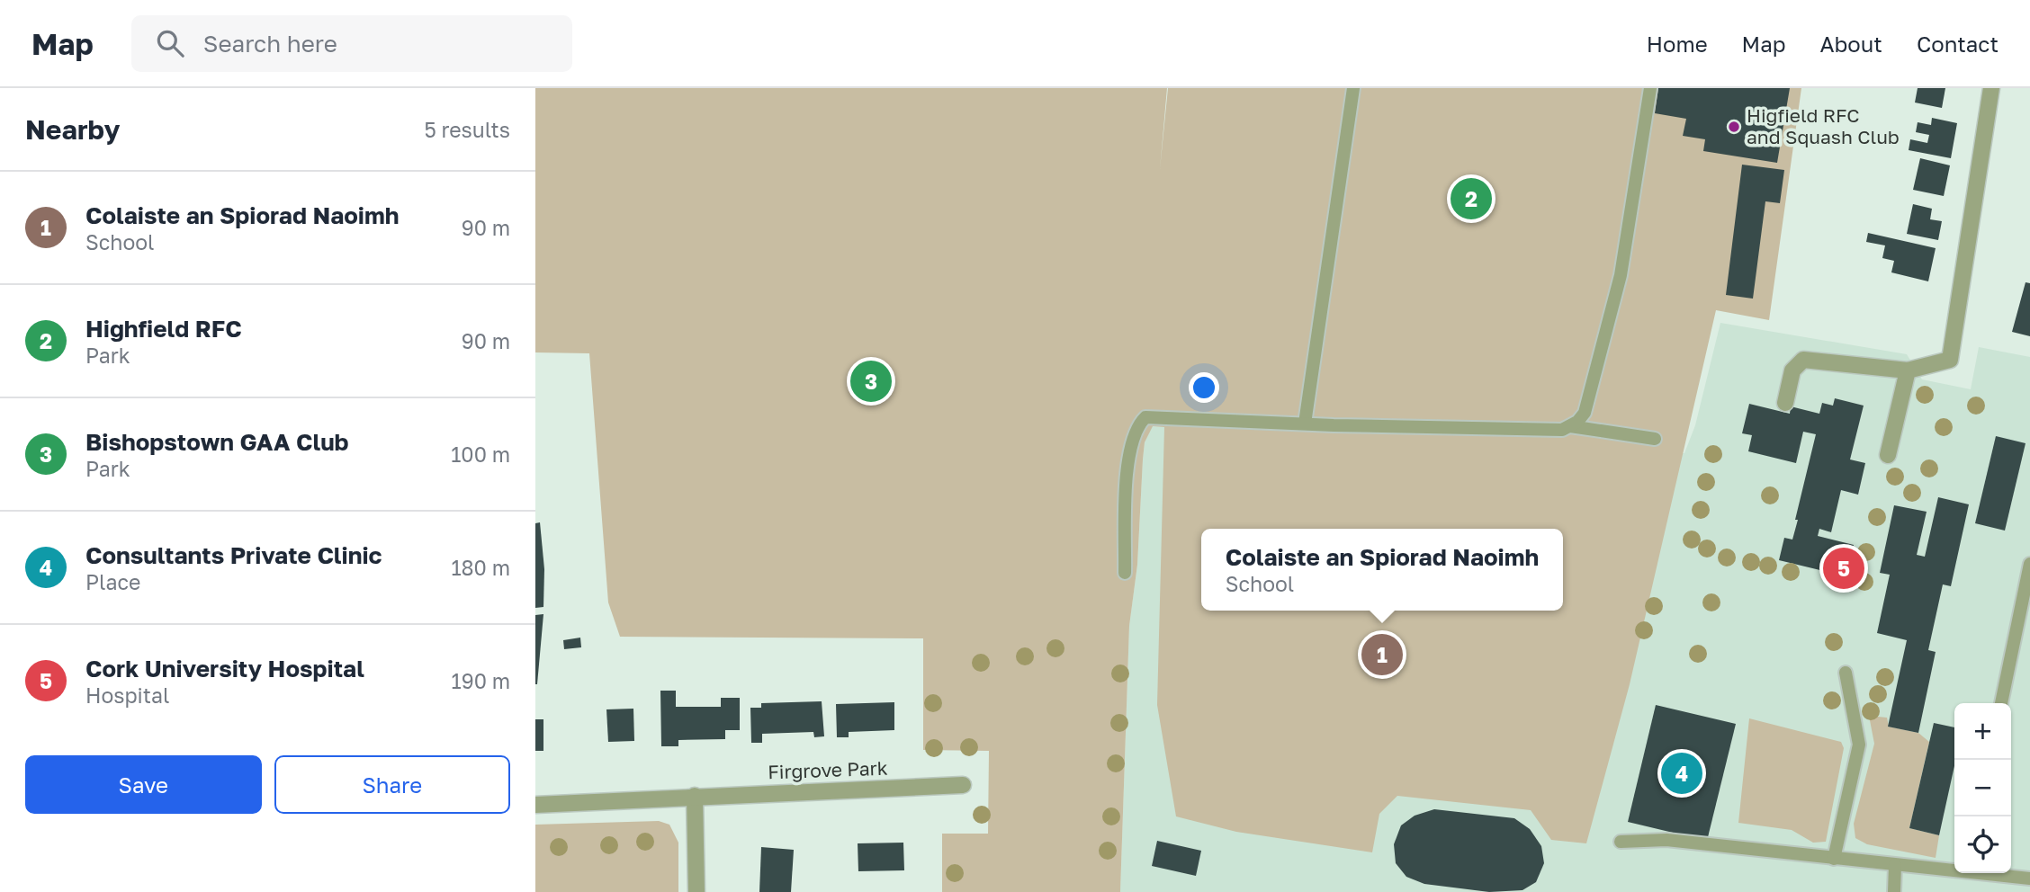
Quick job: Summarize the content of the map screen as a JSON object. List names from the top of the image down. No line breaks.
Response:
{"streets":{"street":["Firgrove Park"]},"places":["Higfield RFC and Squash Club"],"page":{"header":"Map","search":"Search here","nav":["Home","Map","About","Contact"],"heading":["Nearby","5 results"],"list":[{"mark":"1","name":"Colaiste an Spiorad Naoimh","note":"School","value":"90 m"},{"mark":"2","name":"Highfield RFC","note":"Park","value":"90 m"},{"mark":"3","name":"Bishopstown GAA Club","note":"Park","value":"100 m"},{"mark":"4","name":"Consultants Private Clinic","note":"Place","value":"180 m"},{"mark":"5","name":"Cork University Hospital","note":"Hospital","value":"190 m"}],"pins":["2","3","5","1","4"],"popup":["Colaiste an Spiorad Naoimh","School"],"map_buttons":["+","−"],"buttons":["Save","Share"]}}
